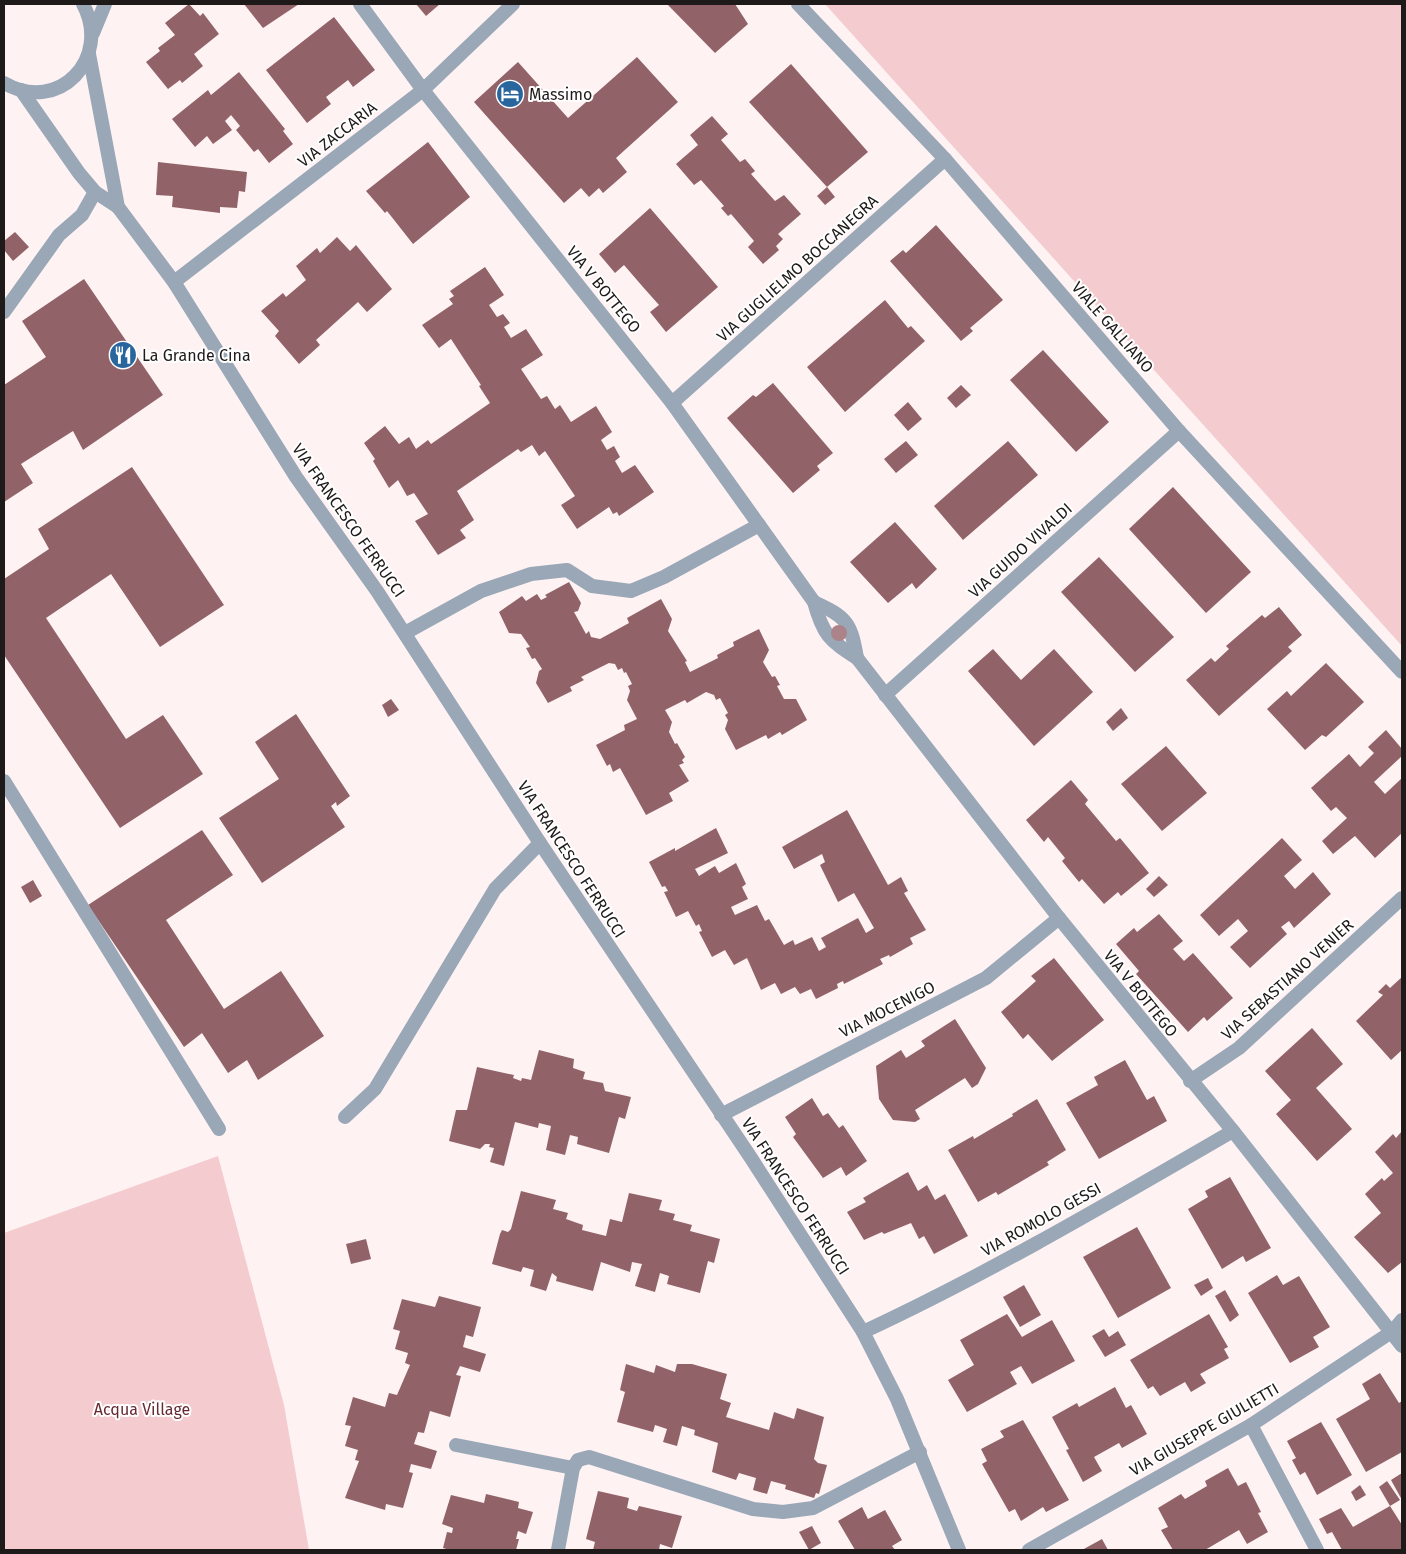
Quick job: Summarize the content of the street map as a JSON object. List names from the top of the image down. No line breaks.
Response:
{"streets":{"street":["VIA ZACCARIA","VIA GUGLIELMO BOCCANEGRA","VIA V BOTTEGO","VIALE GALLIANO","VIA FRANCESCO FERRUCCI","VIA GUIDO VIVALDI","VIA SEBASTIANO VENIER","VIA MOCENIGO","VIA ROMOLO GESSI","VIA GIUSEPPE GIULIETTI"]},"crossings":[["VIA ZACCARIA","VIA V BOTTEGO"],["VIA ZACCARIA","VIA FRANCESCO FERRUCCI"],["VIA GUGLIELMO BOCCANEGRA","VIA V BOTTEGO"],["VIA GUGLIELMO BOCCANEGRA","VIALE GALLIANO"],["VIA V BOTTEGO","VIA GUIDO VIVALDI"],["VIA V BOTTEGO","VIA SEBASTIANO VENIER"],["VIA V BOTTEGO","VIA MOCENIGO"],["VIA V BOTTEGO","VIA ROMOLO GESSI"],["VIA V BOTTEGO","VIA GIUSEPPE GIULIETTI"],["VIALE GALLIANO","VIA GUIDO VIVALDI"],["VIA FRANCESCO FERRUCCI","VIA MOCENIGO"],["VIA FRANCESCO FERRUCCI","VIA ROMOLO GESSI"]],"parks":["Acqua Village"],"places":{"hotel":["Massimo"],"restaurant":["La Grande Cina"]}}
